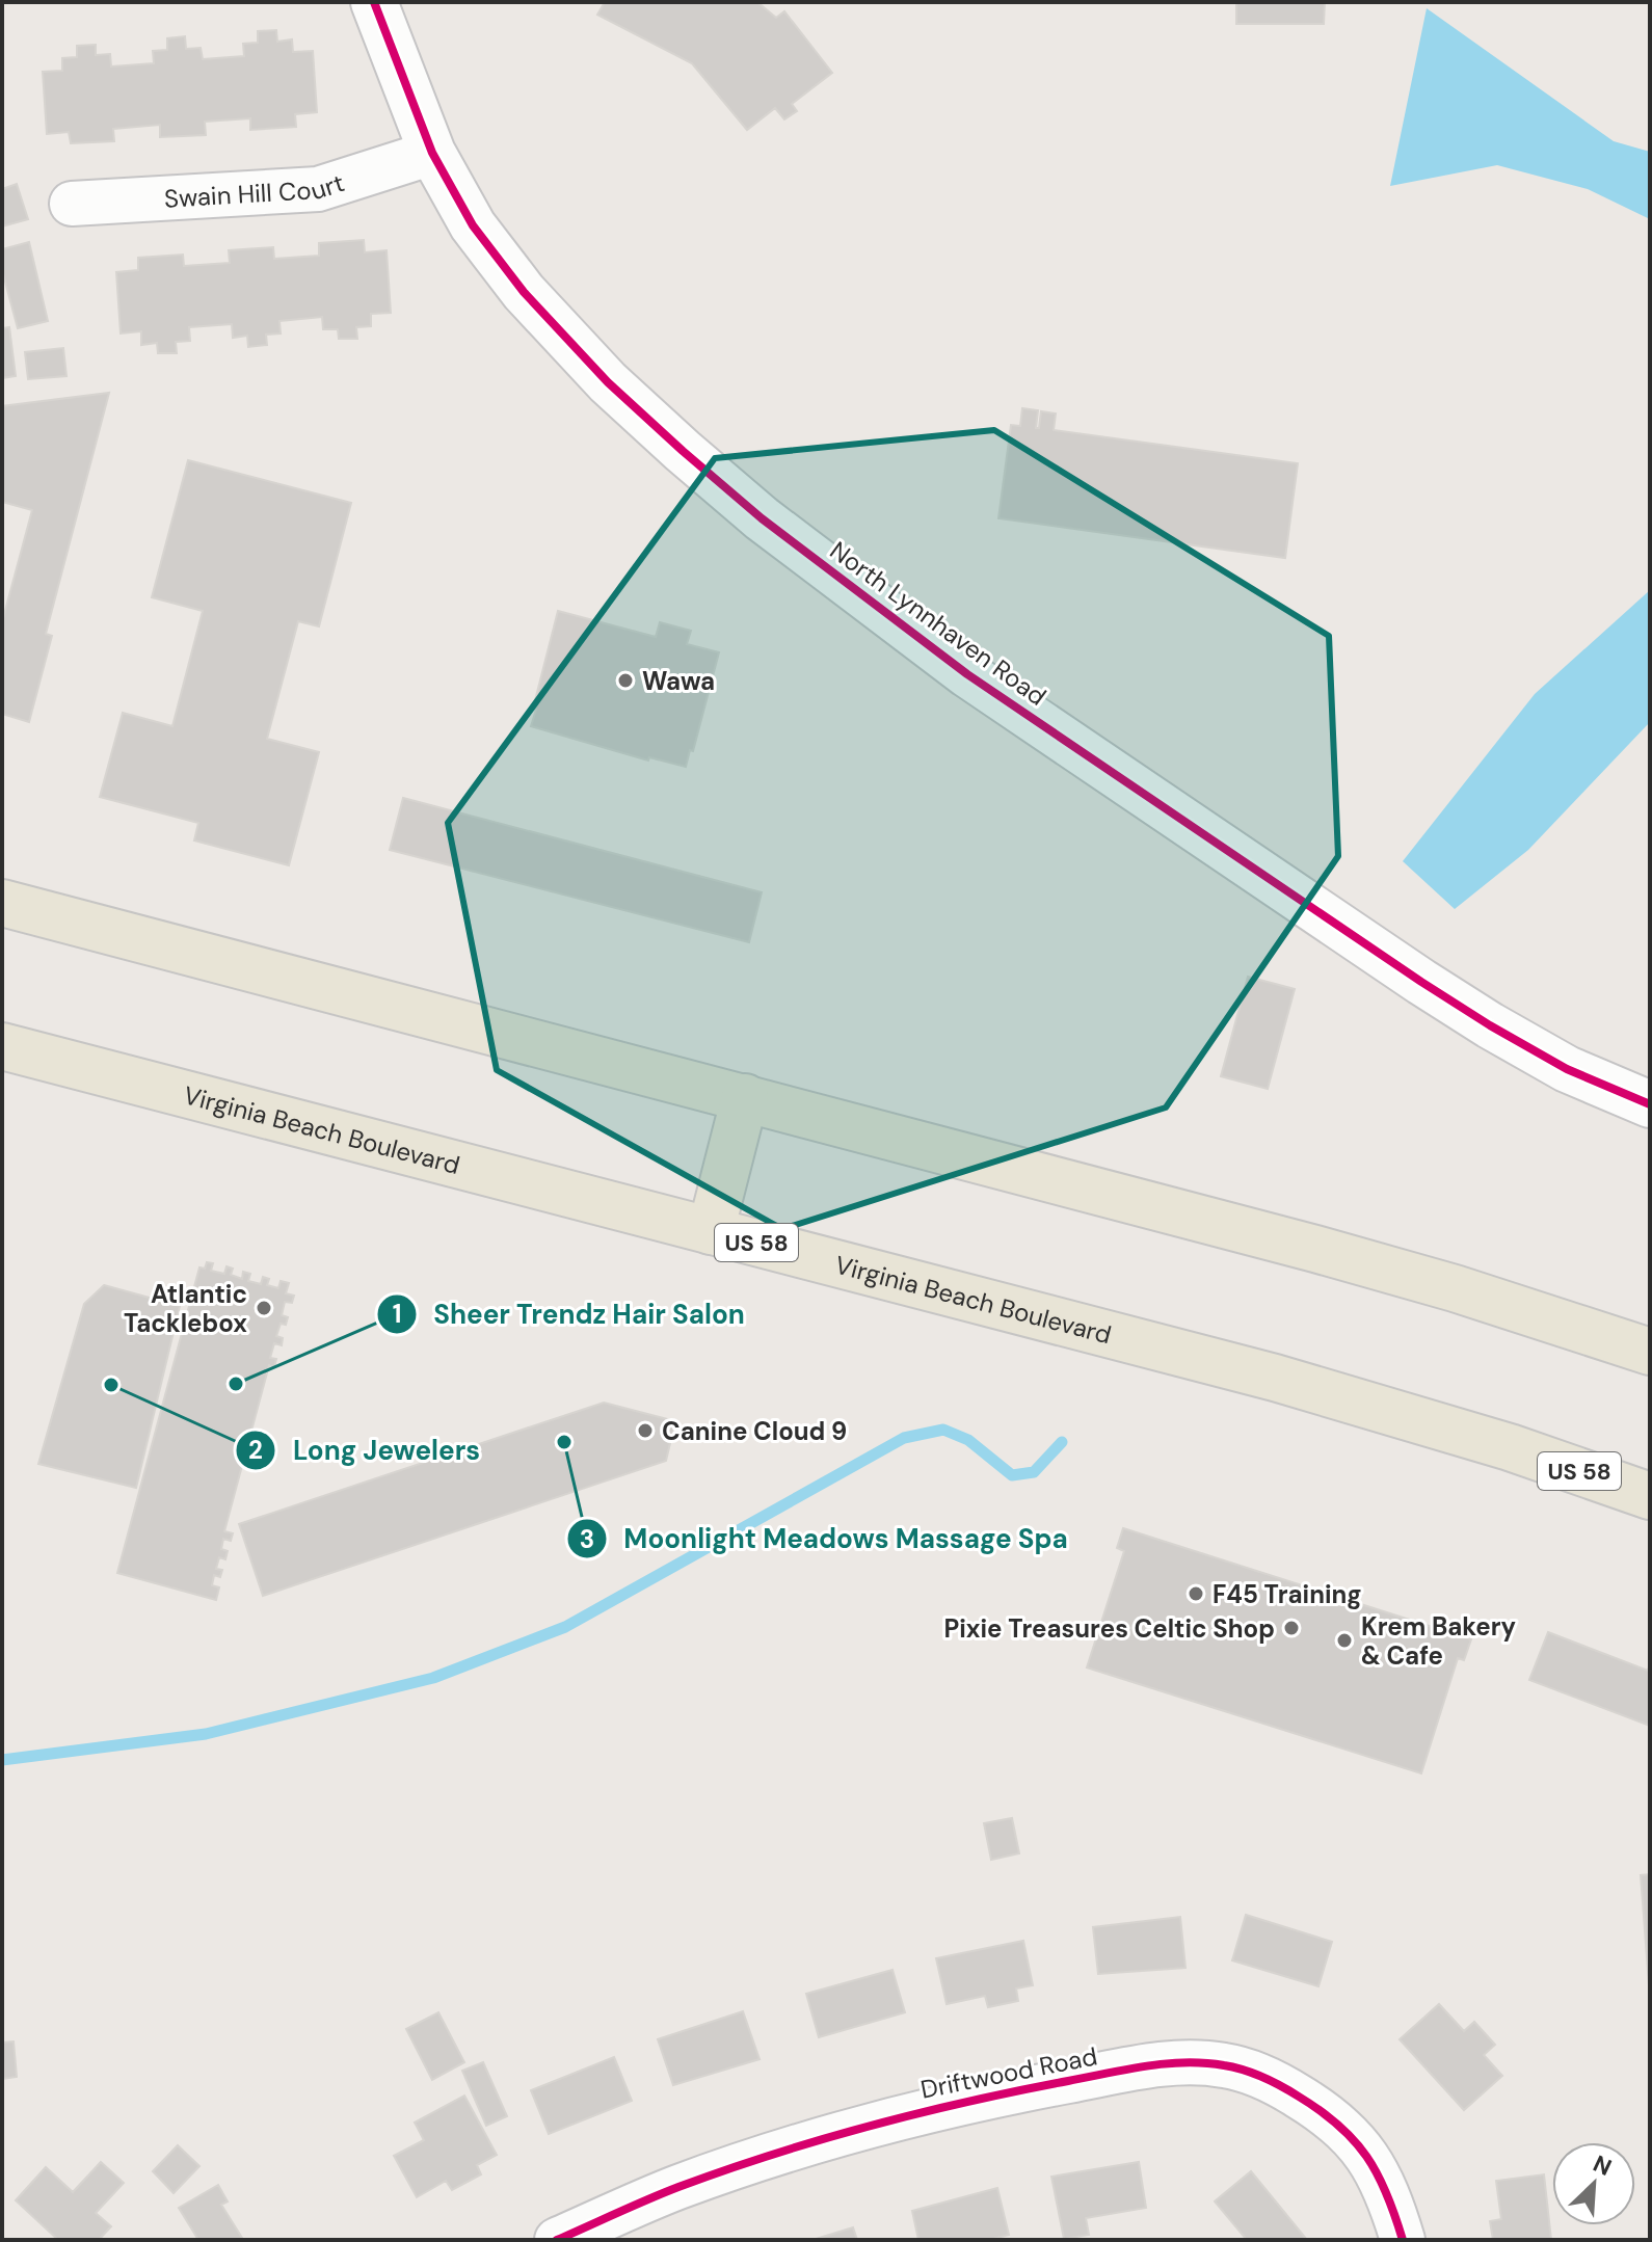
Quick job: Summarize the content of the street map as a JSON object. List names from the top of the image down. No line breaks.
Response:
{"streets":{"main road":["Virginia Beach Boulevard","US 58"],"street":["Swain Hill Court","North Lynnhaven Road","Driftwood Road"]},"crossings":[["Swain Hill Court","North Lynnhaven Road"]],"places":["Wawa","Atlantic Tacklebox","Sheer Trendz Hair Salon","Long Jewelers","Canine Cloud 9","Moonlight Meadows Massage Spa","F45 Training","Pixie Treasures Celtic Shop","Krem Bakery & Cafe"],"north":"top right"}
